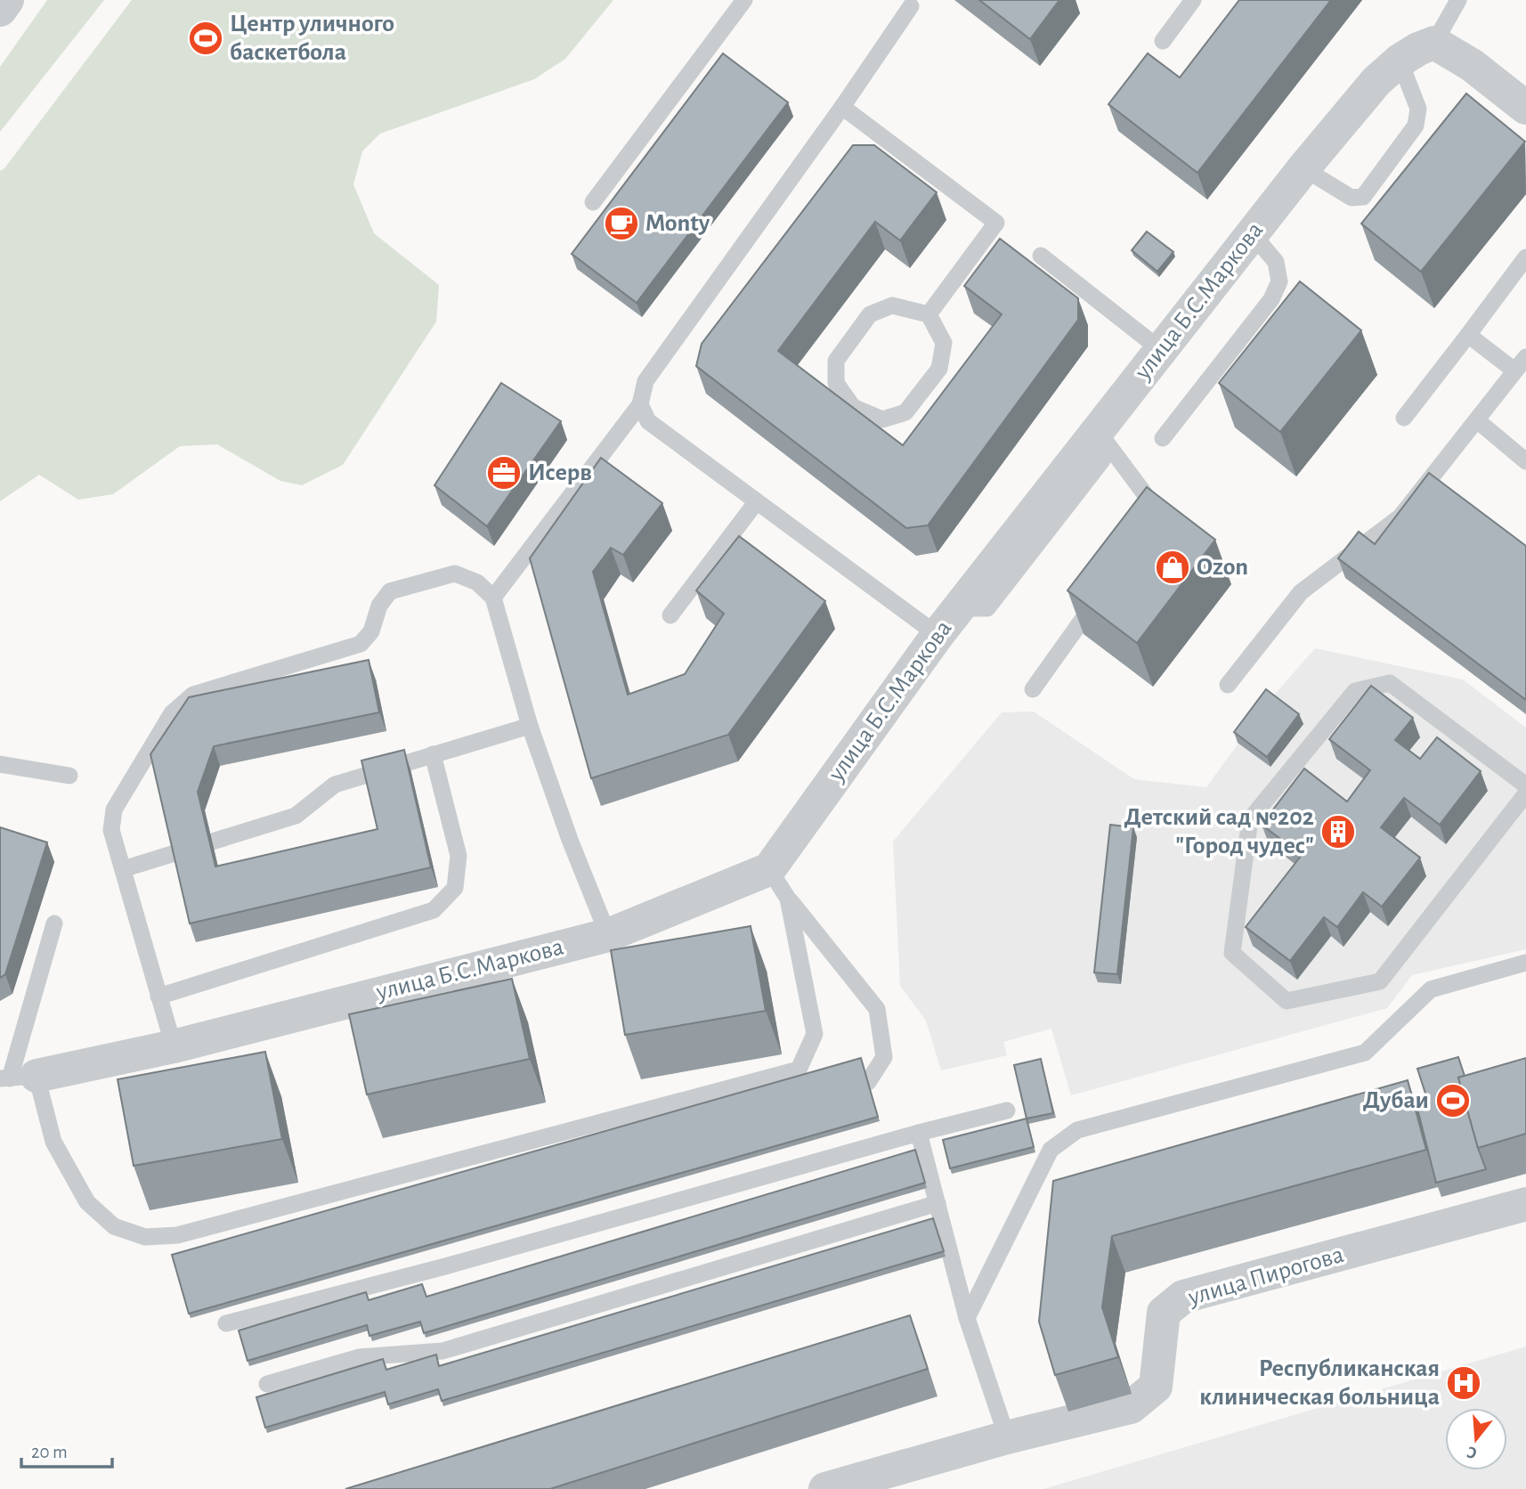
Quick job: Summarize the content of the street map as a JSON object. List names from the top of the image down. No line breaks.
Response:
{"streets":{"street":["улица Б.С.Маркова","улица Пирогова"]},"places":{"sports":["Центр уличного баскетбола","Дубаи"],"cafe":["Monty"],"office":["Исерв"],"shop":["Ozon"],"building":["Детский сад №202 \"Город чудес\""],"hospital":["Республиканская клиническая больница"]},"scale_bar":"20 m","north":"bottom"}
